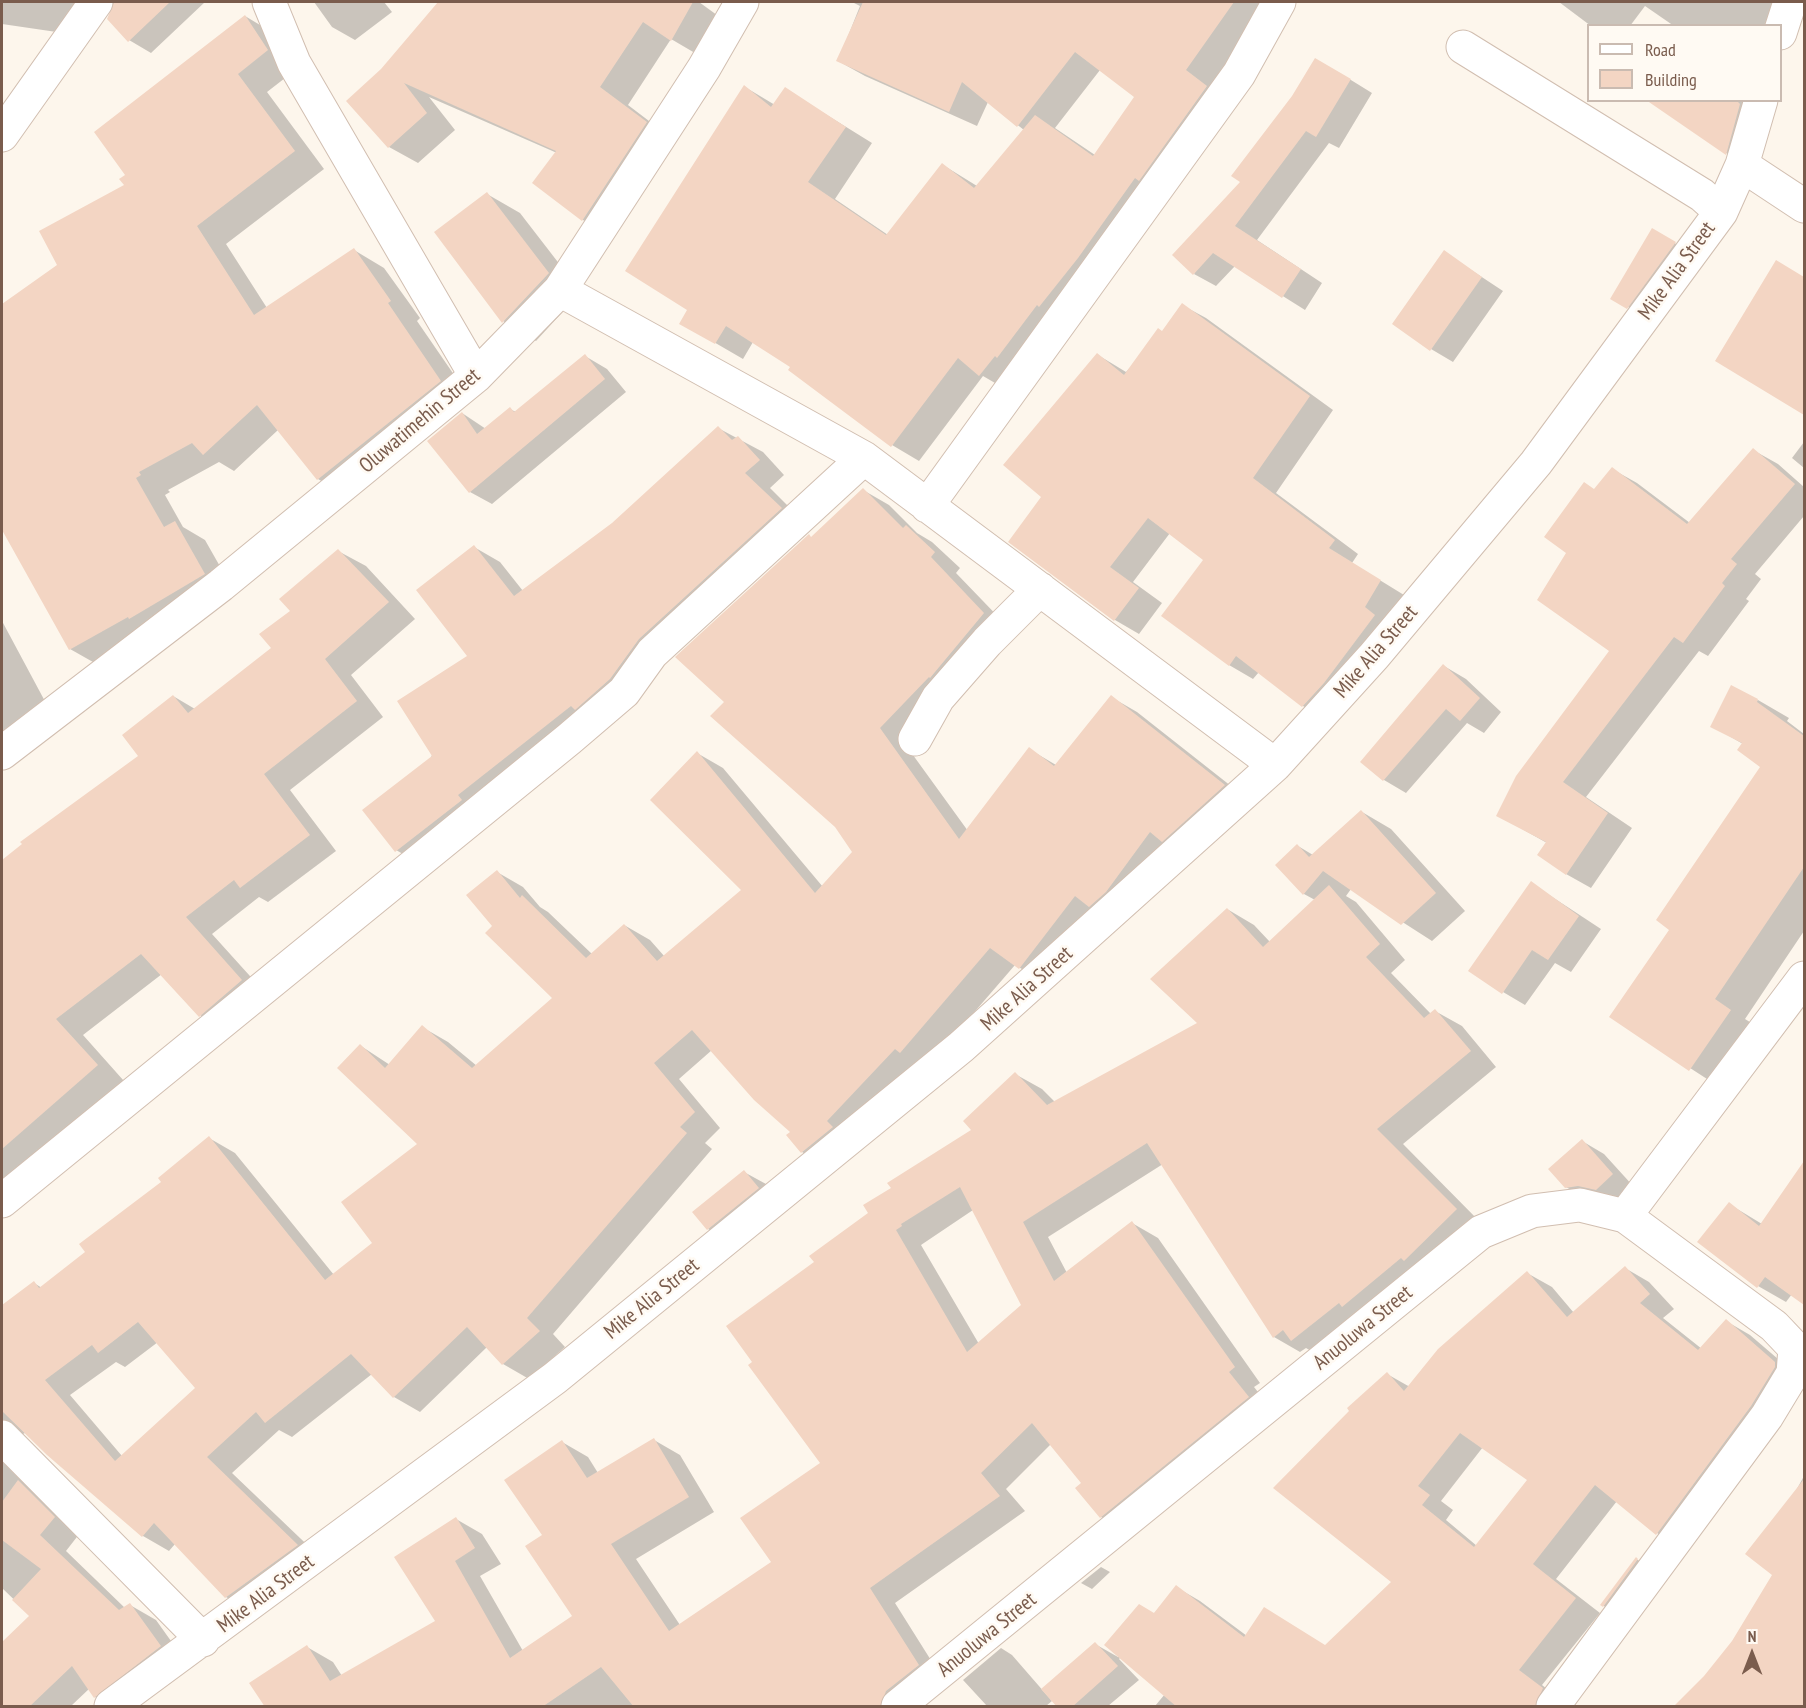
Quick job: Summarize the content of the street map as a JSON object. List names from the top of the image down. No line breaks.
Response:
{"streets":{"street":["Mike Alia Street","Oluwatimehin Street","Anuoluwa Street"]},"legend":["Road","Building"],"north":"top"}
